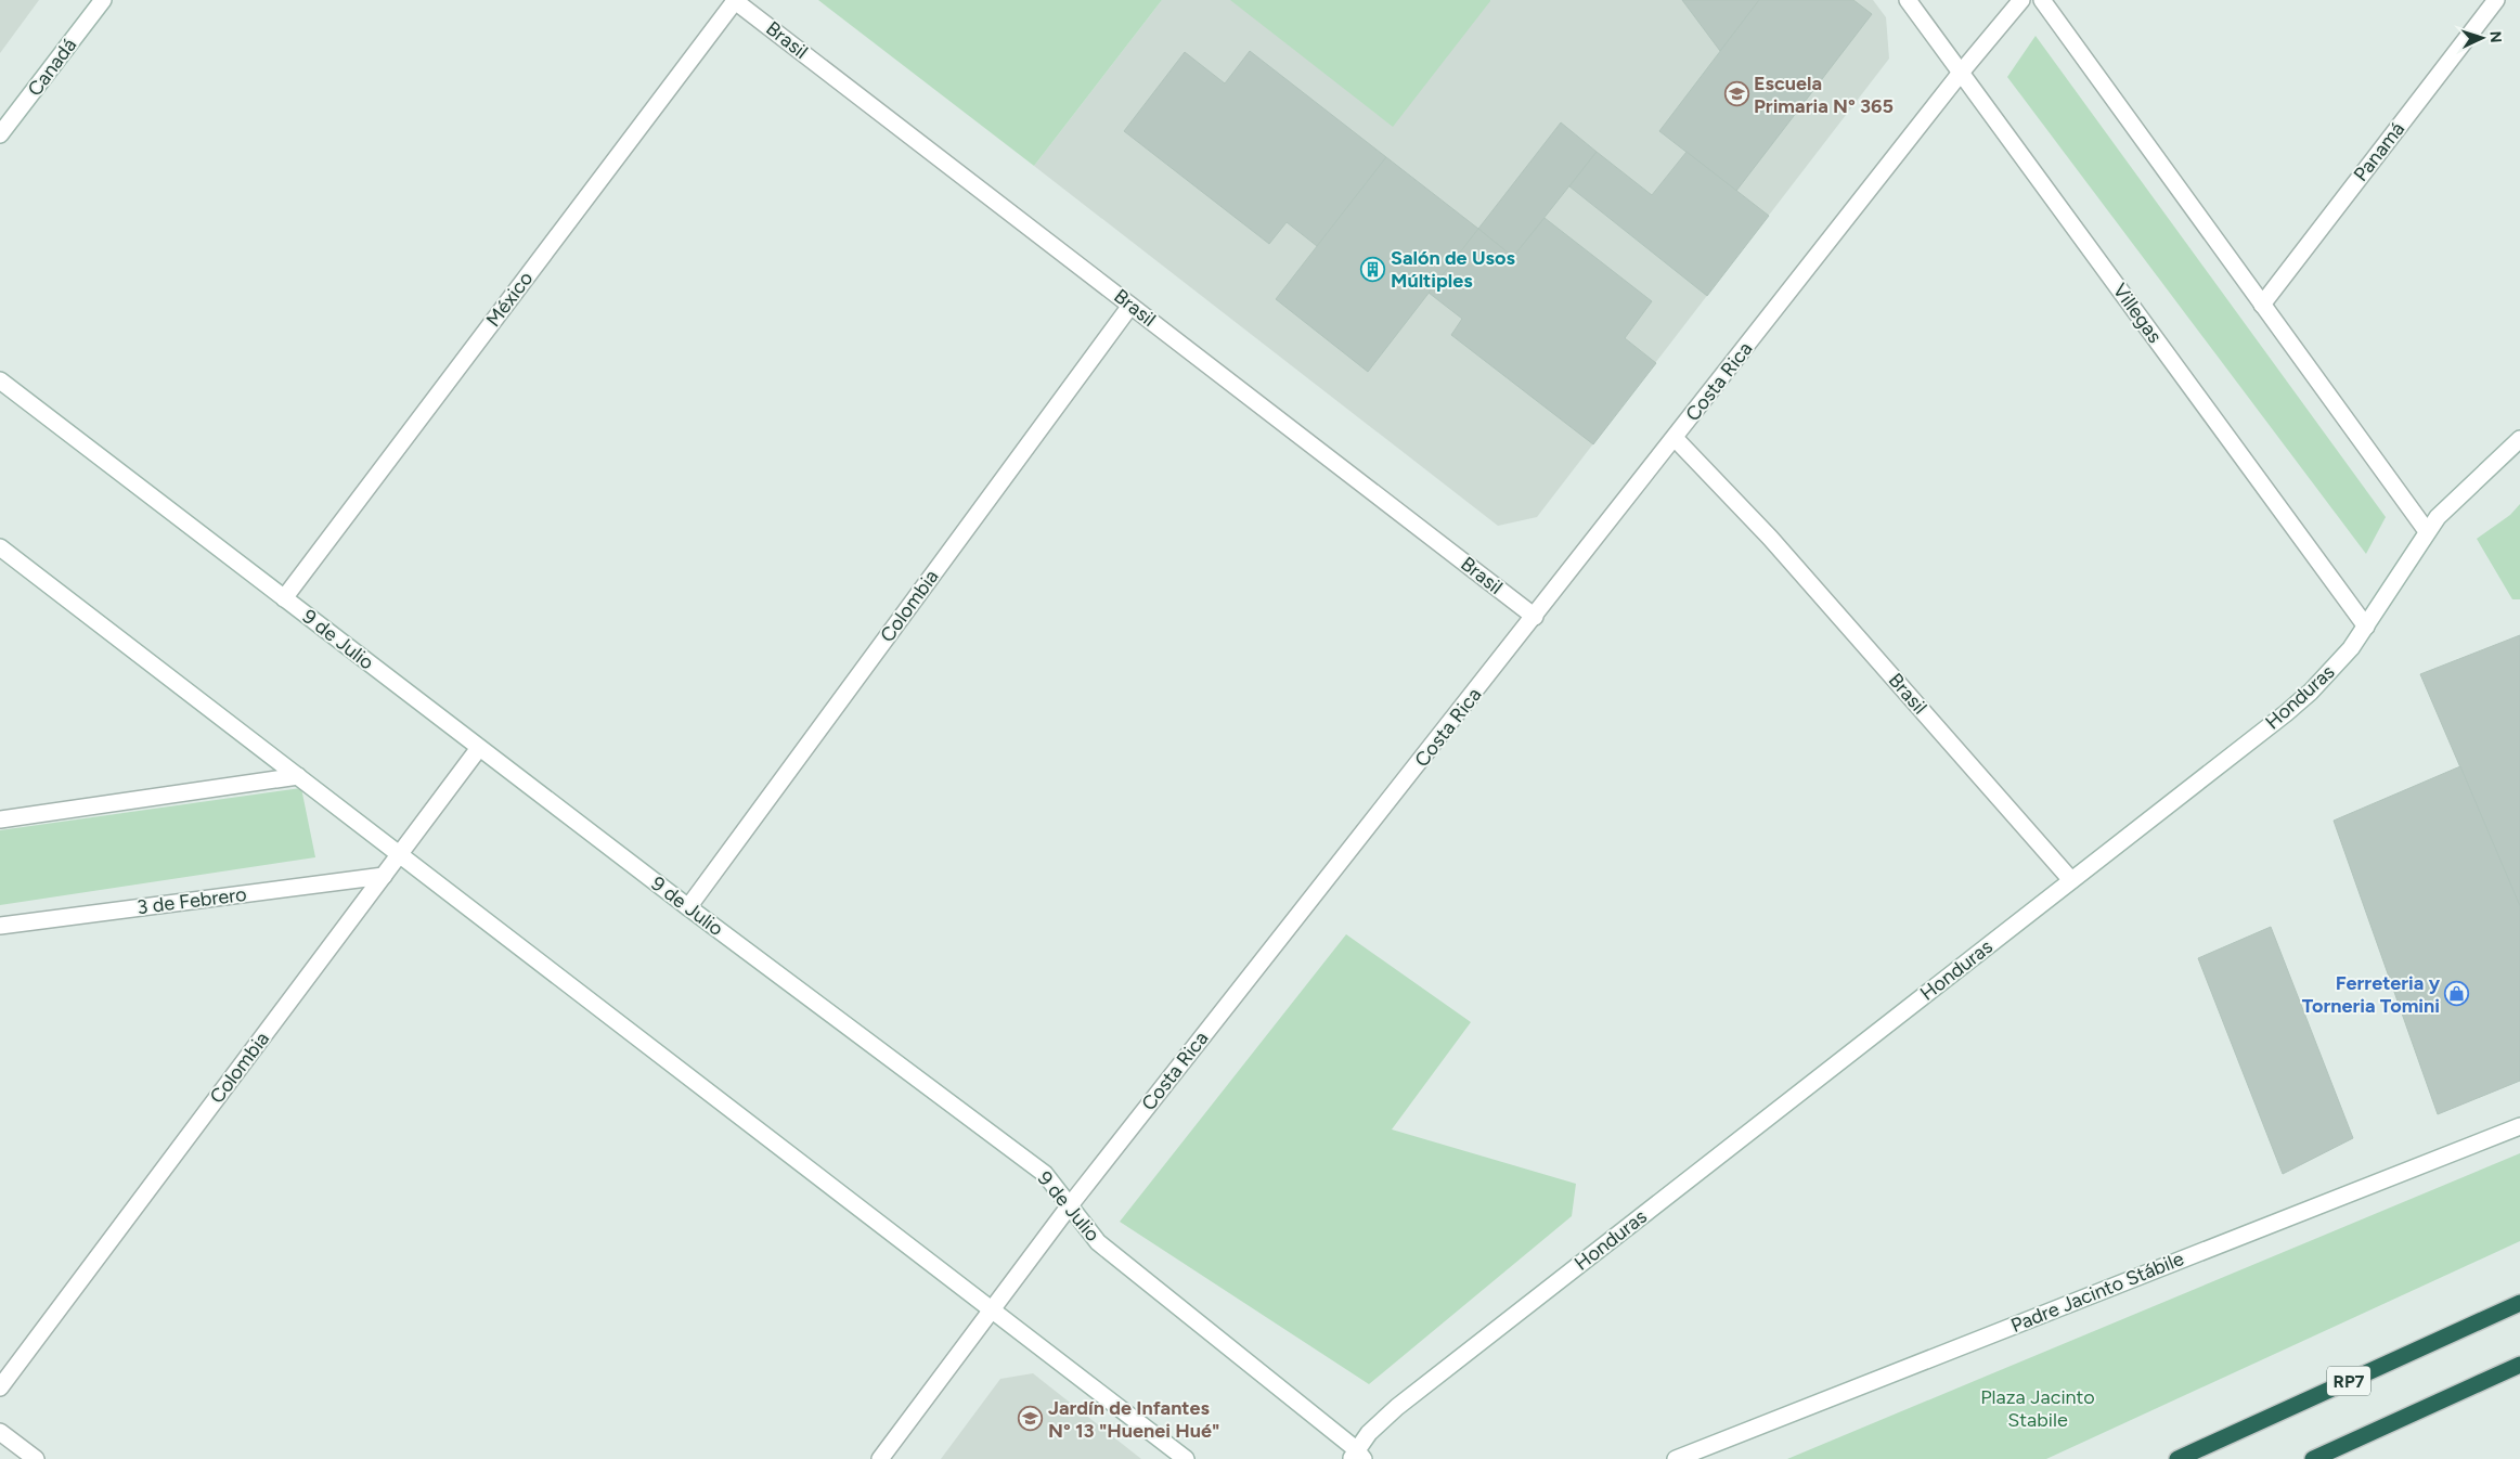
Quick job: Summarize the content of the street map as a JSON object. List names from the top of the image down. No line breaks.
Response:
{"streets":{"highway":["RP7"],"street":["Brasil","Canadá","Panamá","México","Villegas","Costa Rica","Colombia","9 de Julio","Honduras","3 de Febrero","Padre Jacinto Stábile"]},"crossings":[["Brasil","México"],["Brasil","Costa Rica"],["Brasil","Colombia"],["Brasil","Honduras"],["México","9 de Julio"],["Villegas","Costa Rica"],["Villegas","Honduras"],["Costa Rica","9 de Julio"],["Colombia","9 de Julio"],["Colombia","3 de Febrero"],["9 de Julio","Honduras"]],"parks":["Plaza Jacinto Stabile"],"places":{"school or university":["Escuela Primaria N° 365","Jardín de Infantes N° 13 \"Huenei Hué\""],"building":["Salón de Usos Múltiples"],"shop":["Ferreteria y Torneria Tomini"]},"north":"right"}
